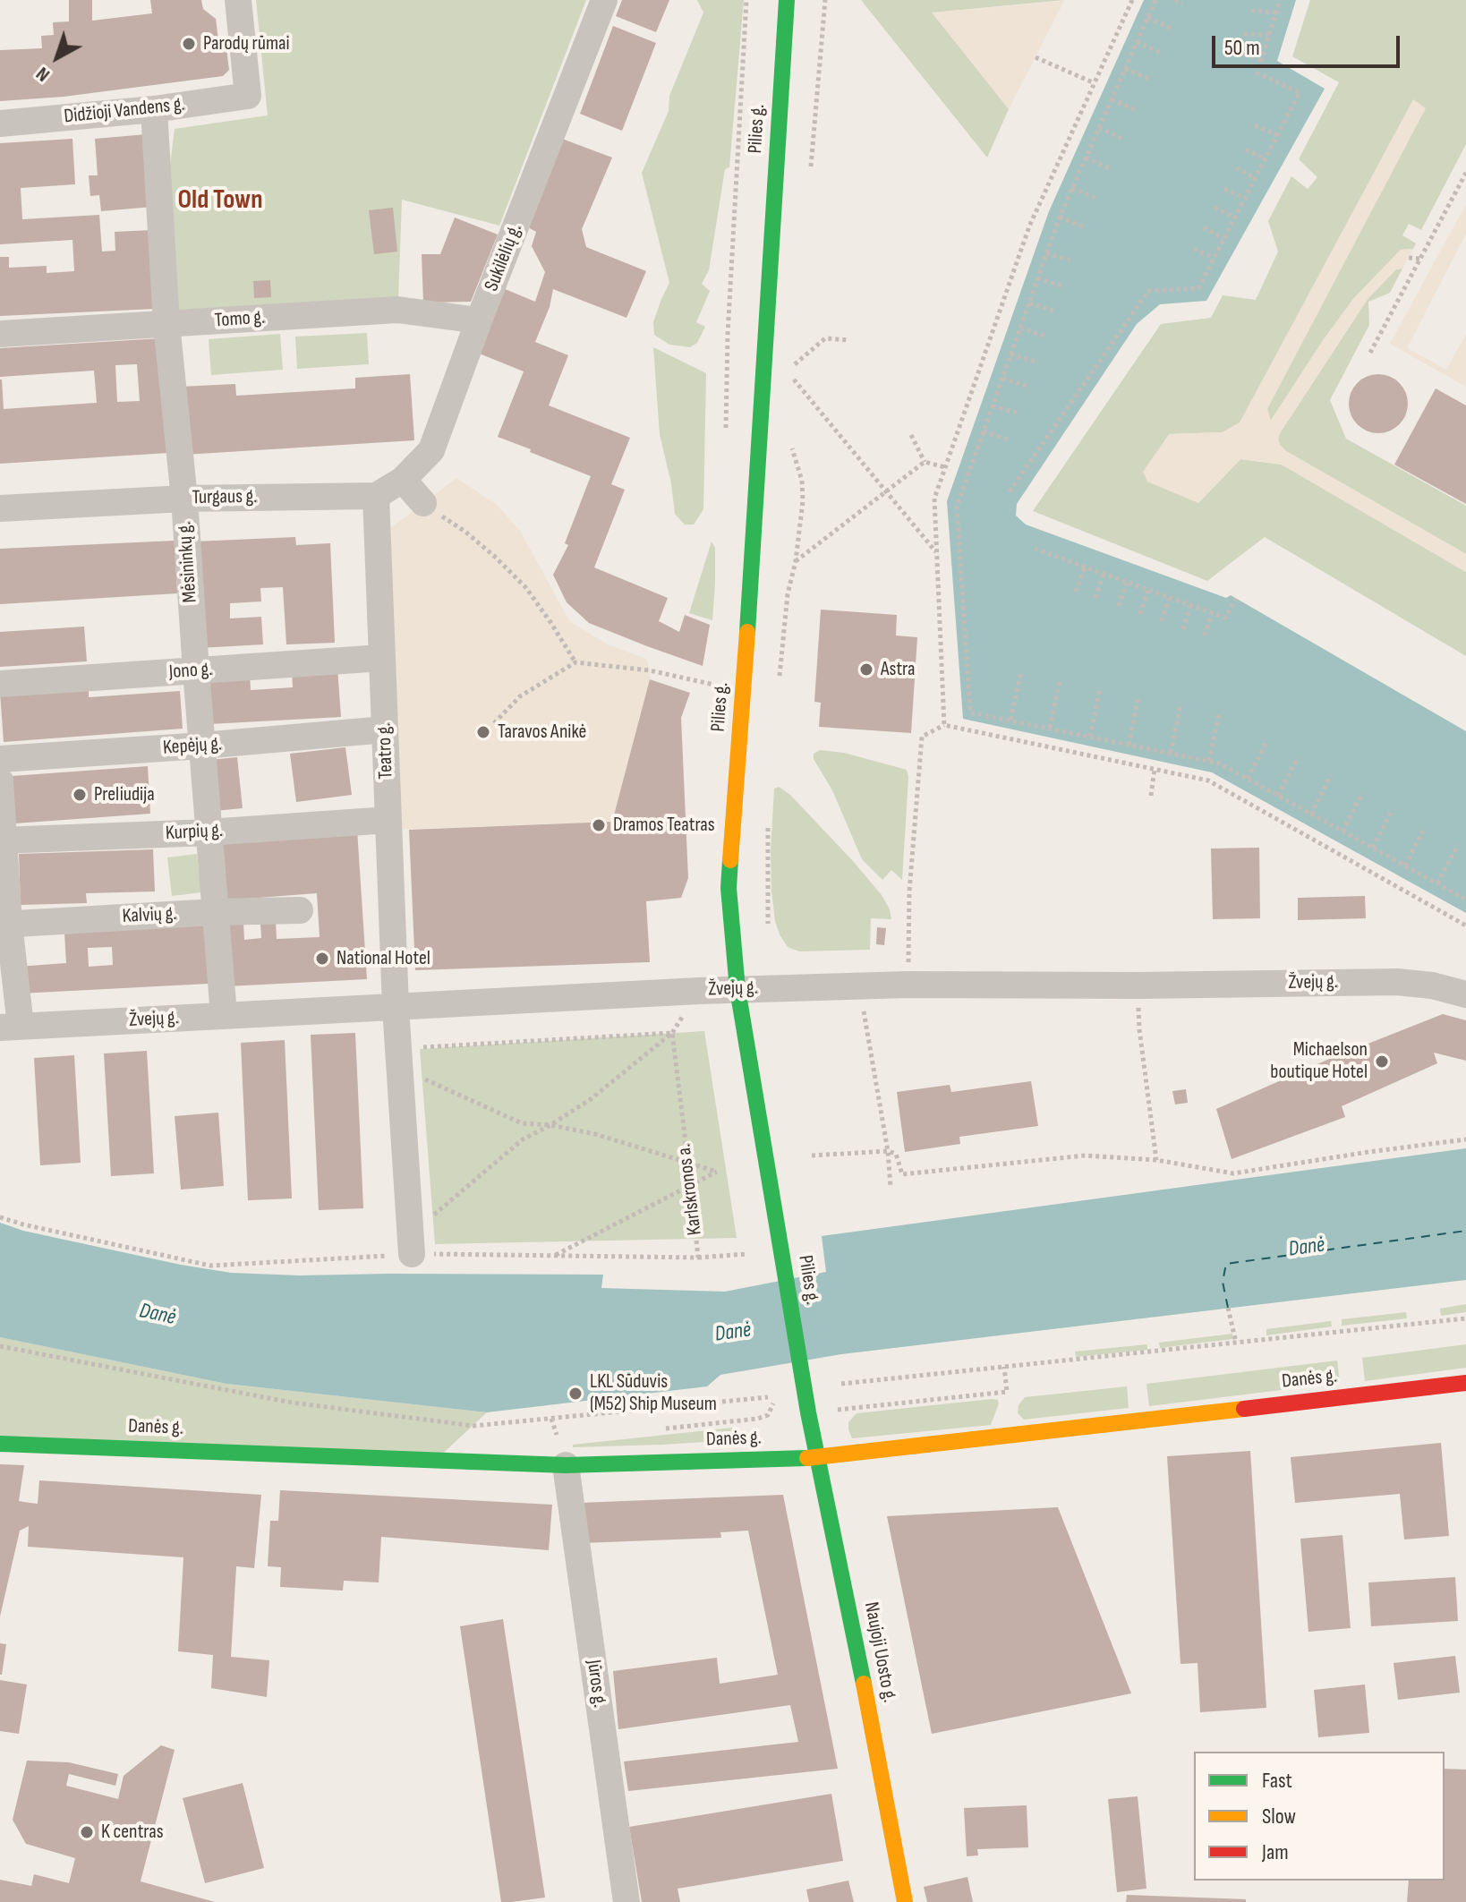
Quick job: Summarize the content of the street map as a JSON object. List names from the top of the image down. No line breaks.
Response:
{"streets":{"main road":["Pilies g.","Danės g.","Naujoji Uosto g."],"street":["Didžioji Vandens g.","Sukilėlių g.","Tomo g.","Turgaus g.","Mėsininkų g.","Jono g.","Kepėjų g.","Teatro g.","Kurpių g.","Kalvių g.","Žvejų g.","Jūros g."],"path":["Karlskronos a."]},"crossings":[["Didžioji Vandens g.","Mėsininkų g."],["Pilies g.","Žvejų g."],["Pilies g.","Naujoji Uosto g."],["Sukilėlių g.","Tomo g."],["Tomo g.","Mėsininkų g."],["Turgaus g.","Mėsininkų g."],["Turgaus g.","Teatro g."],["Mėsininkų g.","Jono g."],["Mėsininkų g.","Kepėjų g."],["Mėsininkų g.","Kurpių g."],["Mėsininkų g.","Kalvių g."],["Mėsininkų g.","Žvejų g."],["Jono g.","Teatro g."],["Kepėjų g.","Teatro g."],["Teatro g.","Kurpių g."],["Teatro g.","Žvejų g."],["Danės g.","Naujoji Uosto g."],["Danės g.","Jūros g."]],"districts":["Old Town"],"water":["Danė"],"places":["Parodų rūmai","Astra","Taravos Anikė","Preliudija","Dramos Teatras","National Hotel","Michaelson boutique Hotel","LKL Sūduvis (M52) Ship Museum","K centras"],"legend":["Fast","Slow","Jam"],"scale_bar":"50 m","north":"bottom left"}
